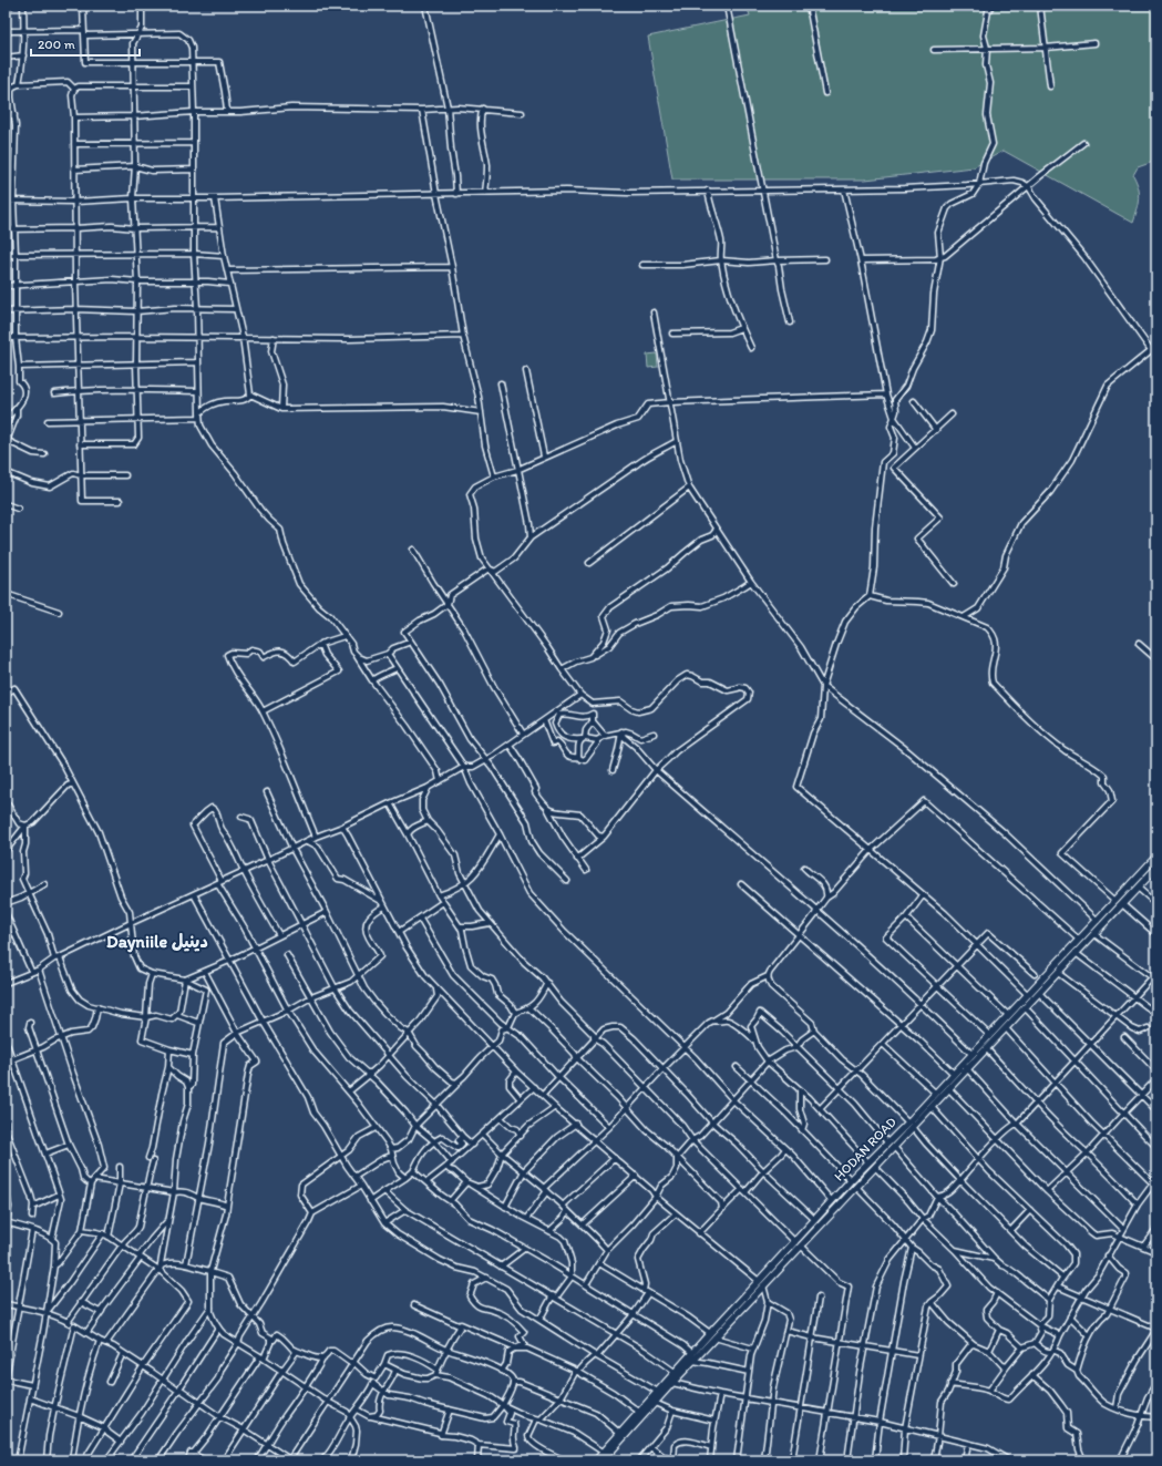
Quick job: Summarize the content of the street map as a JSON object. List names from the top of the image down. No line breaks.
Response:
{"streets":{"main road":["HODAN ROAD"]},"districts":["Dayniile دينيل"],"scale_bar":"200 m"}
